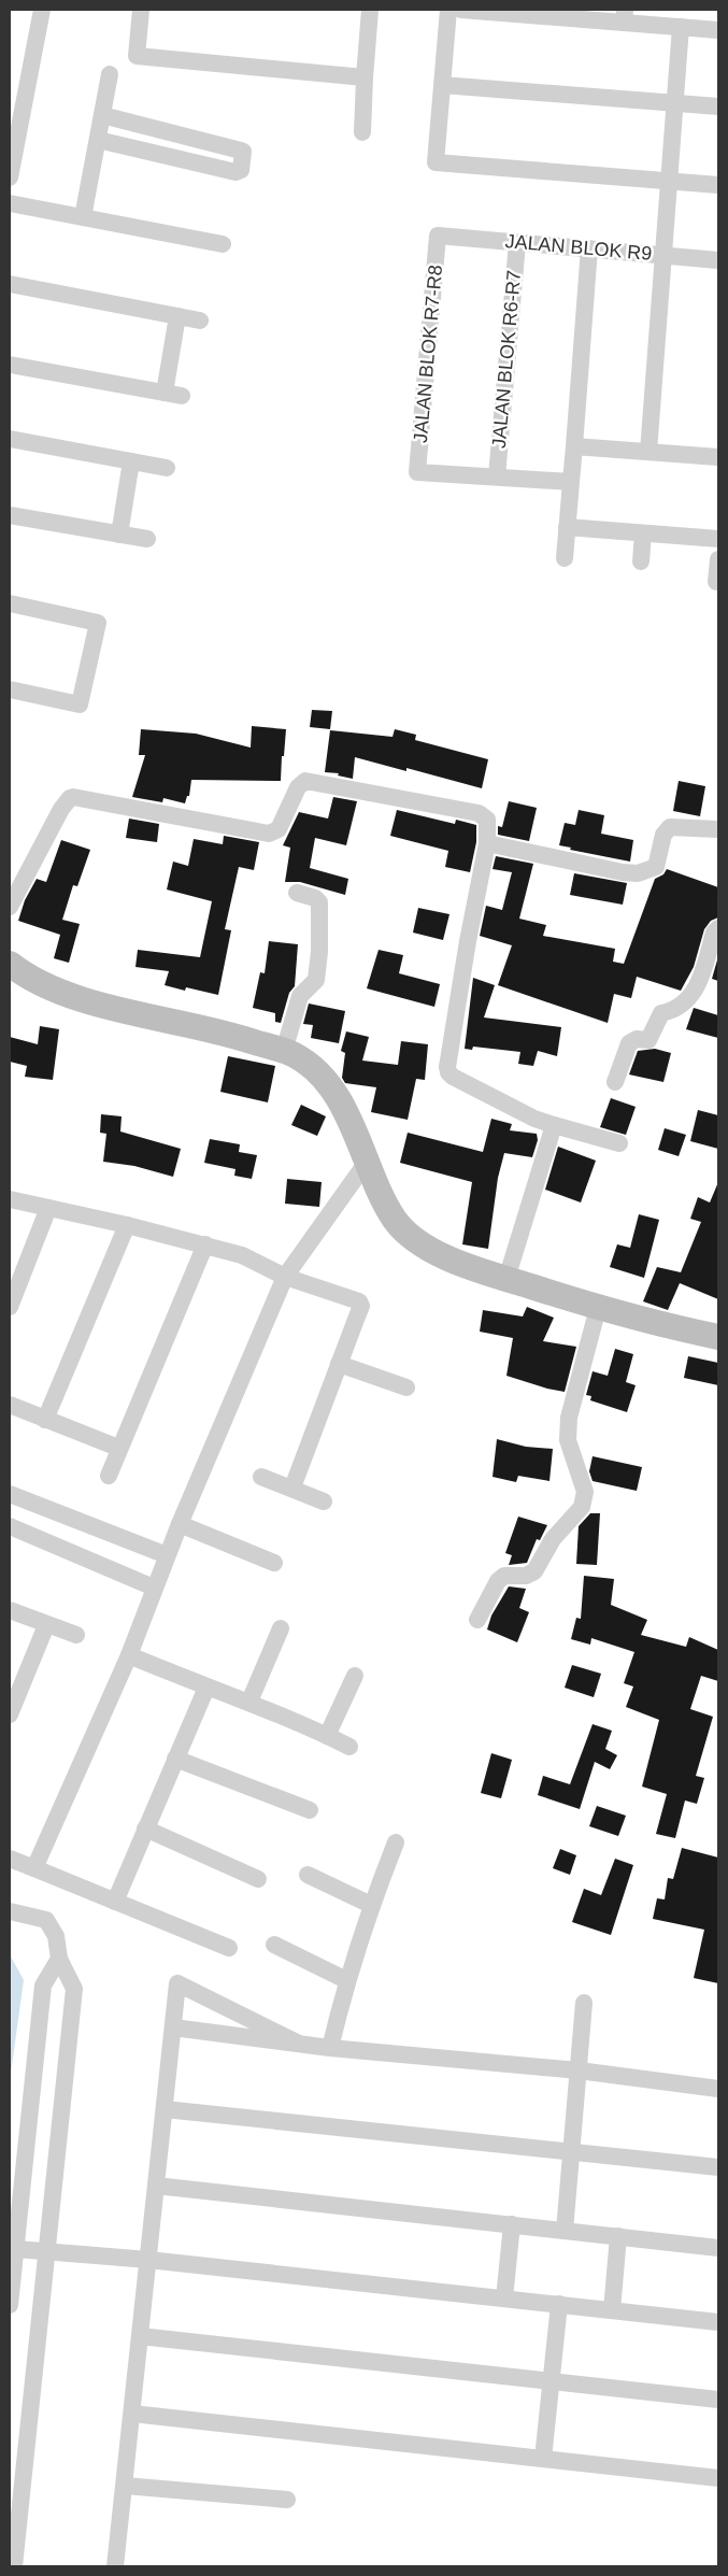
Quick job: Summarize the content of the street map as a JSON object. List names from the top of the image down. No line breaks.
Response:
{"streets":{"street":["JALAN BLOK R9","JALAN BLOK R7-R8","JALAN BLOK R6-R7"]},"crossings":[["JALAN BLOK R9","JALAN BLOK R7-R8"],["JALAN BLOK R9","JALAN BLOK R6-R7"],["JALAN BLOK R7-R8","JALAN BLOK R6-R7"]]}
